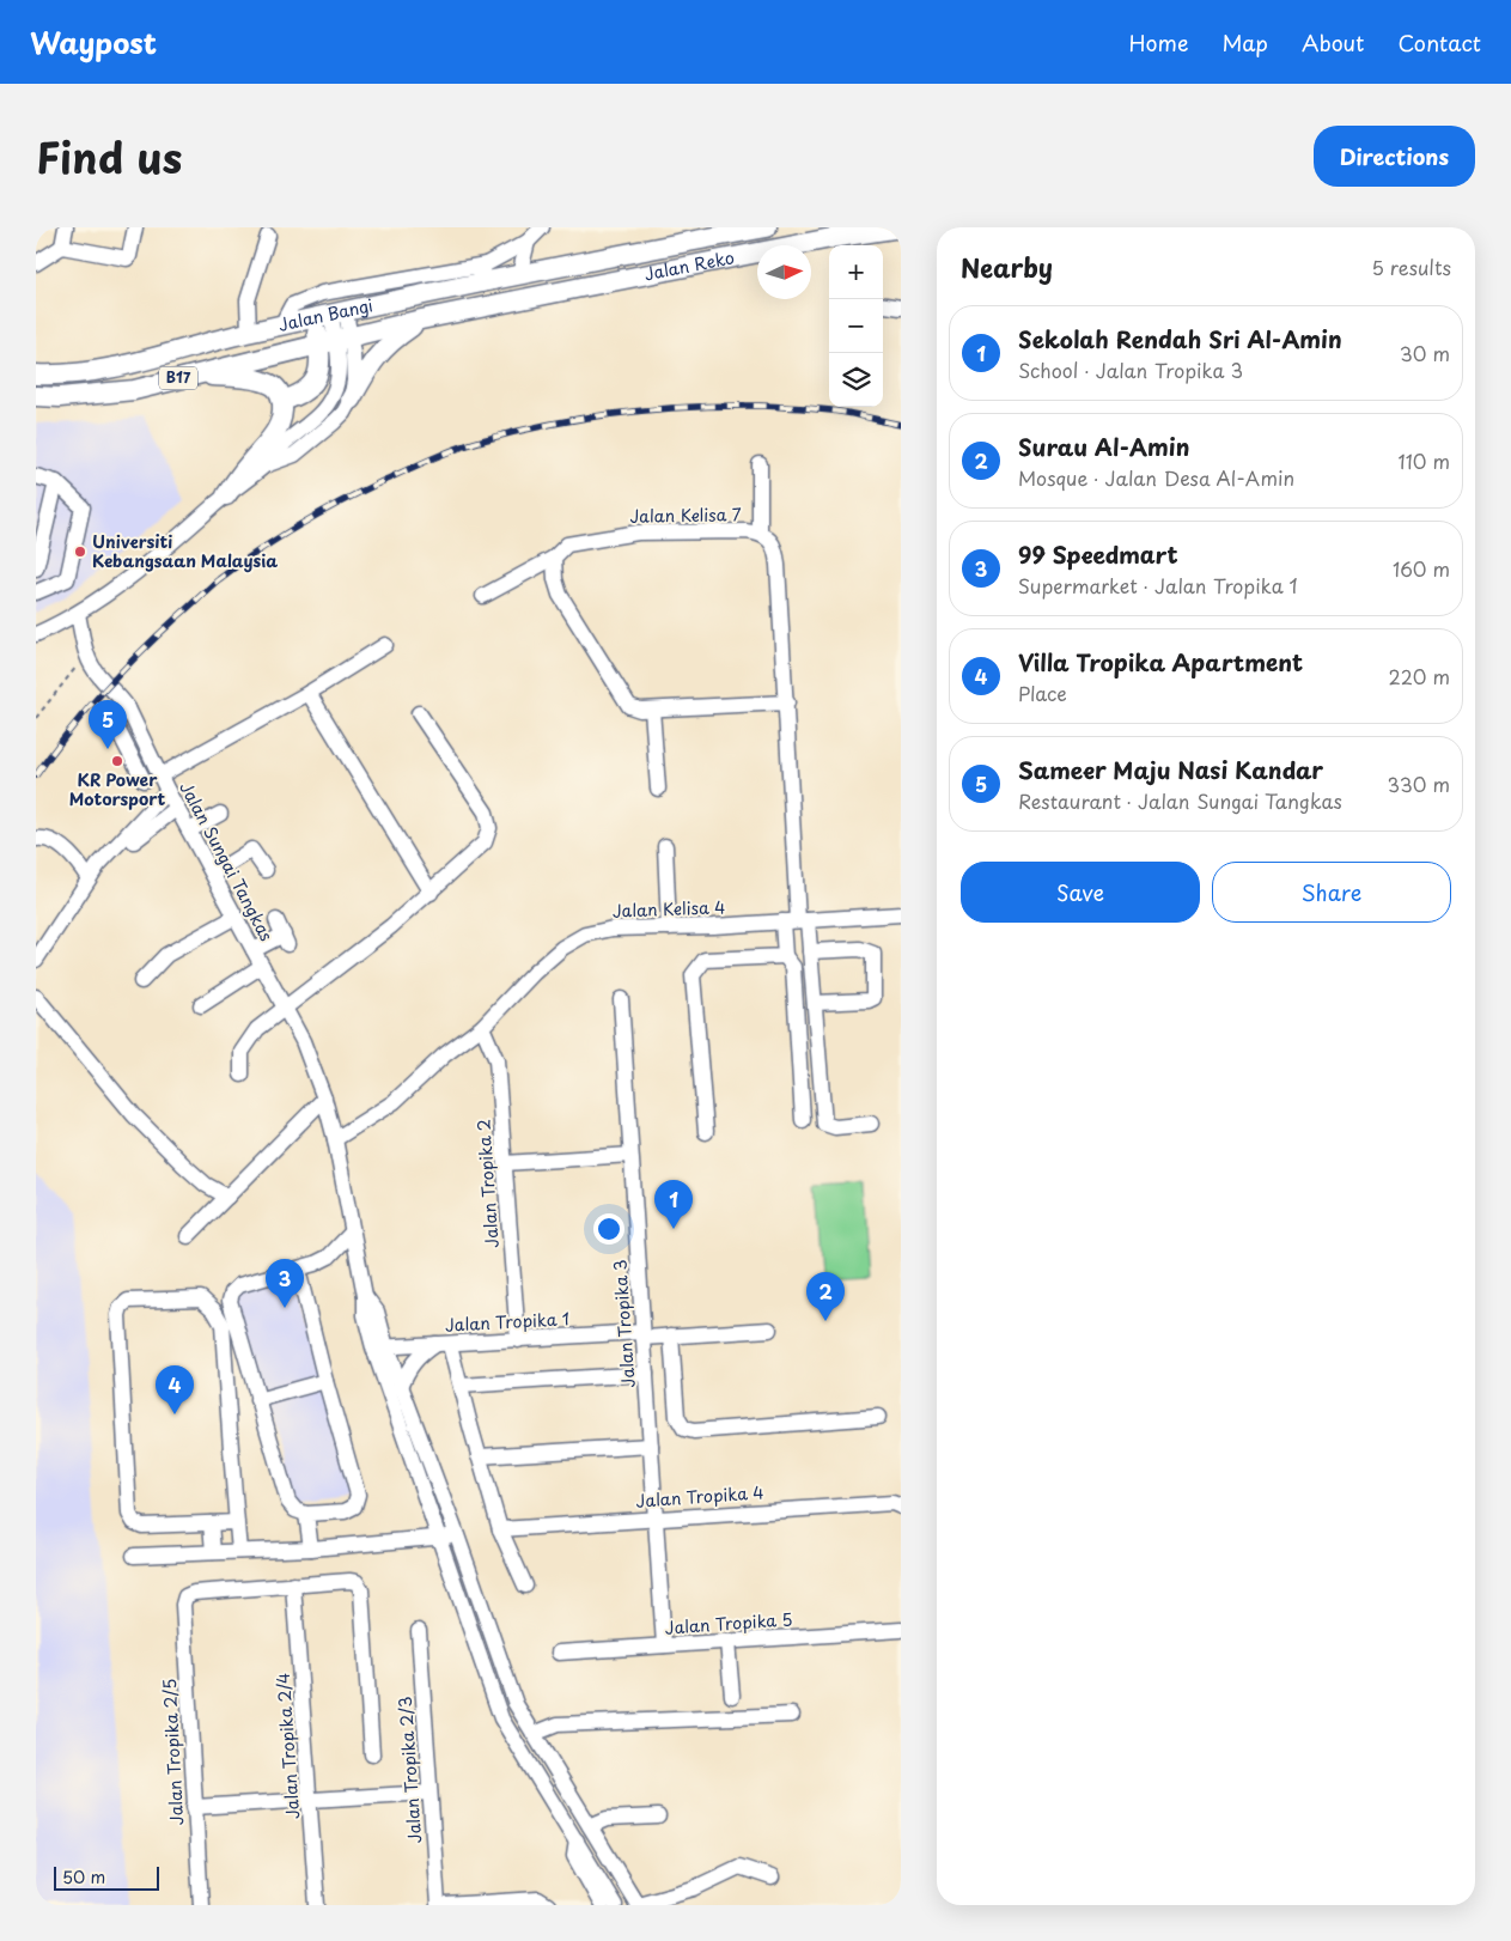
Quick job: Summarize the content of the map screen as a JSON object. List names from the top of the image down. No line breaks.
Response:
{"streets":{"main road":["Jalan Reko","Jalan Bangi","B17"],"street":["Jalan Kelisa 7","Jalan Sungai Tangkas","Jalan Kelisa 4","Jalan Tropika 2","Jalan Tropika 1","Jalan Tropika 3","Jalan Tropika 4","Jalan Tropika 5","Jalan Tropika 2/4","Jalan Tropika 2/5","Jalan Tropika 2/3"]},"crossings":[["Jalan Reko","Jalan Bangi"],["Jalan Kelisa 7","Jalan Kelisa 4"],["Jalan Sungai Tangkas","Jalan Kelisa 4"],["Jalan Kelisa 4","Jalan Tropika 2"],["Jalan Tropika 2","Jalan Tropika 1"],["Jalan Tropika 1","Jalan Tropika 3"],["Jalan Tropika 3","Jalan Tropika 4"],["Jalan Tropika 3","Jalan Tropika 5"],["Jalan Tropika 2/4","Jalan Tropika 2/5"]],"places":["Universiti Kebangsaan Malaysia","KR Power Motorsport"],"scale_bar":"50 m","north":"right","page":{"header":"Waypost","nav":["Home","Map","About","Contact"],"title":"Find us","buttons":["Directions",["Save","Share"]],"heading":["Nearby","5 results"],"map_buttons":["+","−"],"list":[{"mark":"1","name":"Sekolah Rendah Sri Al-Amin","note":"School · Jalan Tropika 3","value":"30 m"},{"mark":"2","name":"Surau Al-Amin","note":"Mosque · Jalan Desa Al-Amin","value":"110 m"},{"mark":"3","name":"99 Speedmart","note":"Supermarket · Jalan Tropika 1","value":"160 m"},{"mark":"4","name":"Villa Tropika Apartment","note":"Place","value":"220 m"},{"mark":"5","name":"Sameer Maju Nasi Kandar","note":"Restaurant · Jalan Sungai Tangkas","value":"330 m"}],"pins":["5","1","3","2","4"],"scale":"50 m"}}
